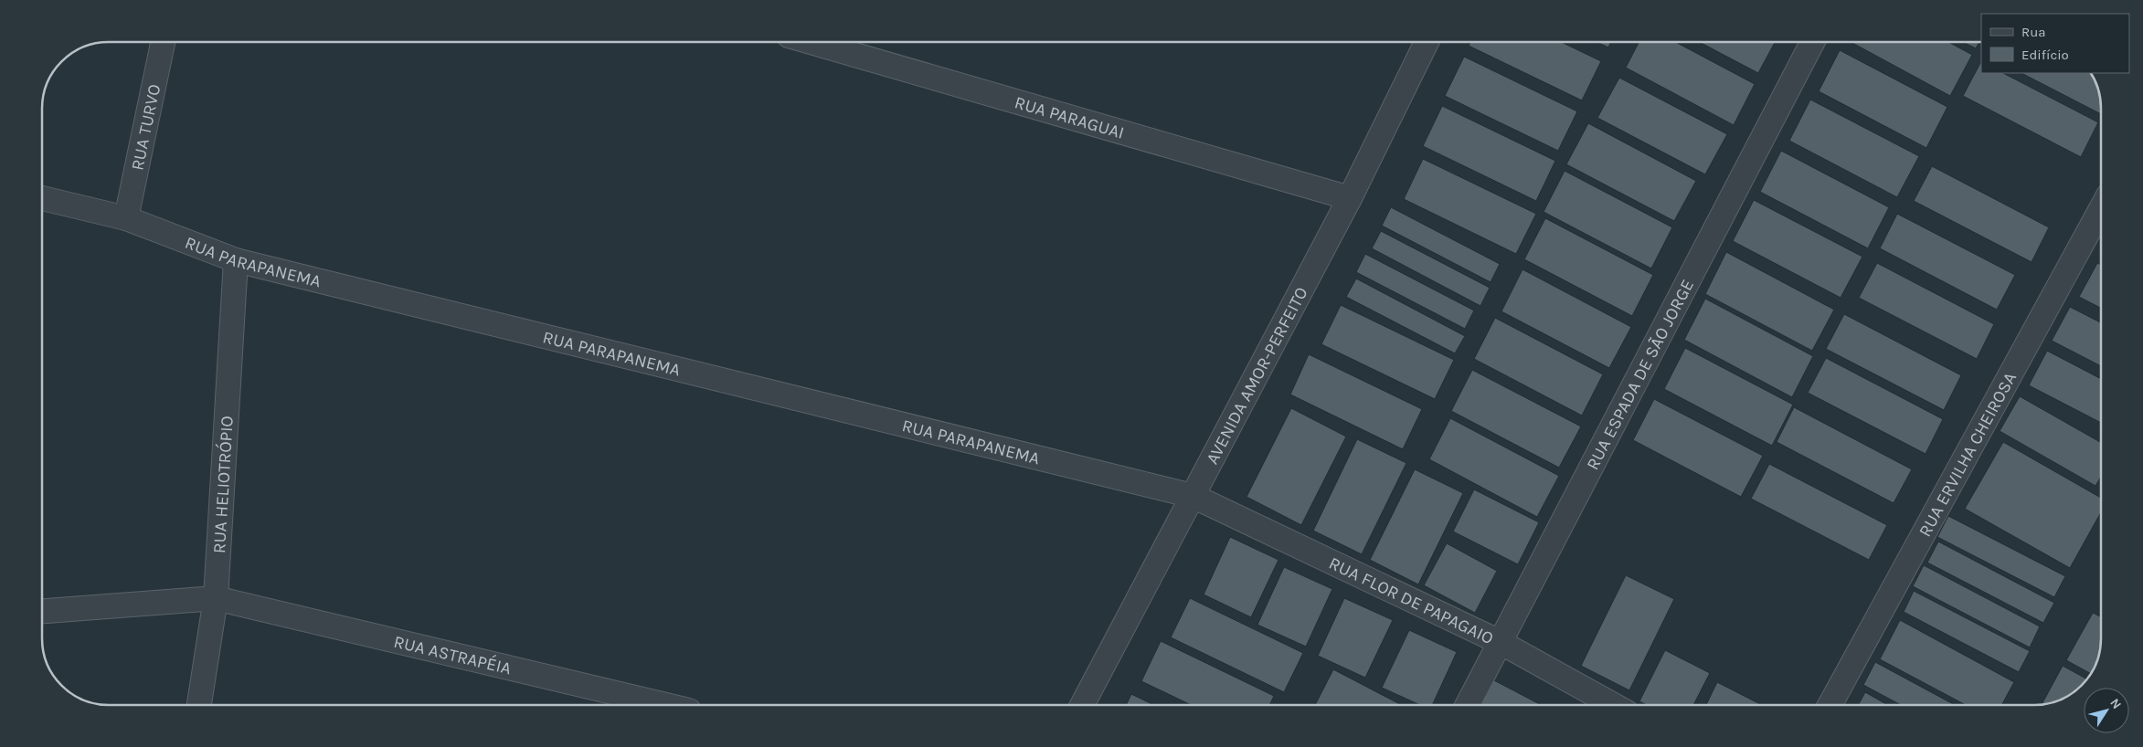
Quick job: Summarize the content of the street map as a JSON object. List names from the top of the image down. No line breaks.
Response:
{"streets":{"street":["RUA PARAGUAI","RUA TURVO","RUA PARAPANEMA","AVENIDA AMOR-PERFEITO","RUA ESPADA DE SÃO JORGE","RUA ERVILHA CHEIROSA","RUA HELIOTRÓPIO","RUA FLOR DE PAPAGAIO","RUA ASTRAPÉIA"]},"crossings":[["RUA PARAGUAI","AVENIDA AMOR-PERFEITO"],["RUA TURVO","RUA PARAPANEMA"],["RUA PARAPANEMA","AVENIDA AMOR-PERFEITO"],["RUA PARAPANEMA","RUA HELIOTRÓPIO"],["RUA PARAPANEMA","RUA FLOR DE PAPAGAIO"],["AVENIDA AMOR-PERFEITO","RUA FLOR DE PAPAGAIO"],["RUA ESPADA DE SÃO JORGE","RUA FLOR DE PAPAGAIO"],["RUA HELIOTRÓPIO","RUA ASTRAPÉIA"]],"legend":["Rua","Edifício"],"north":"top right"}
